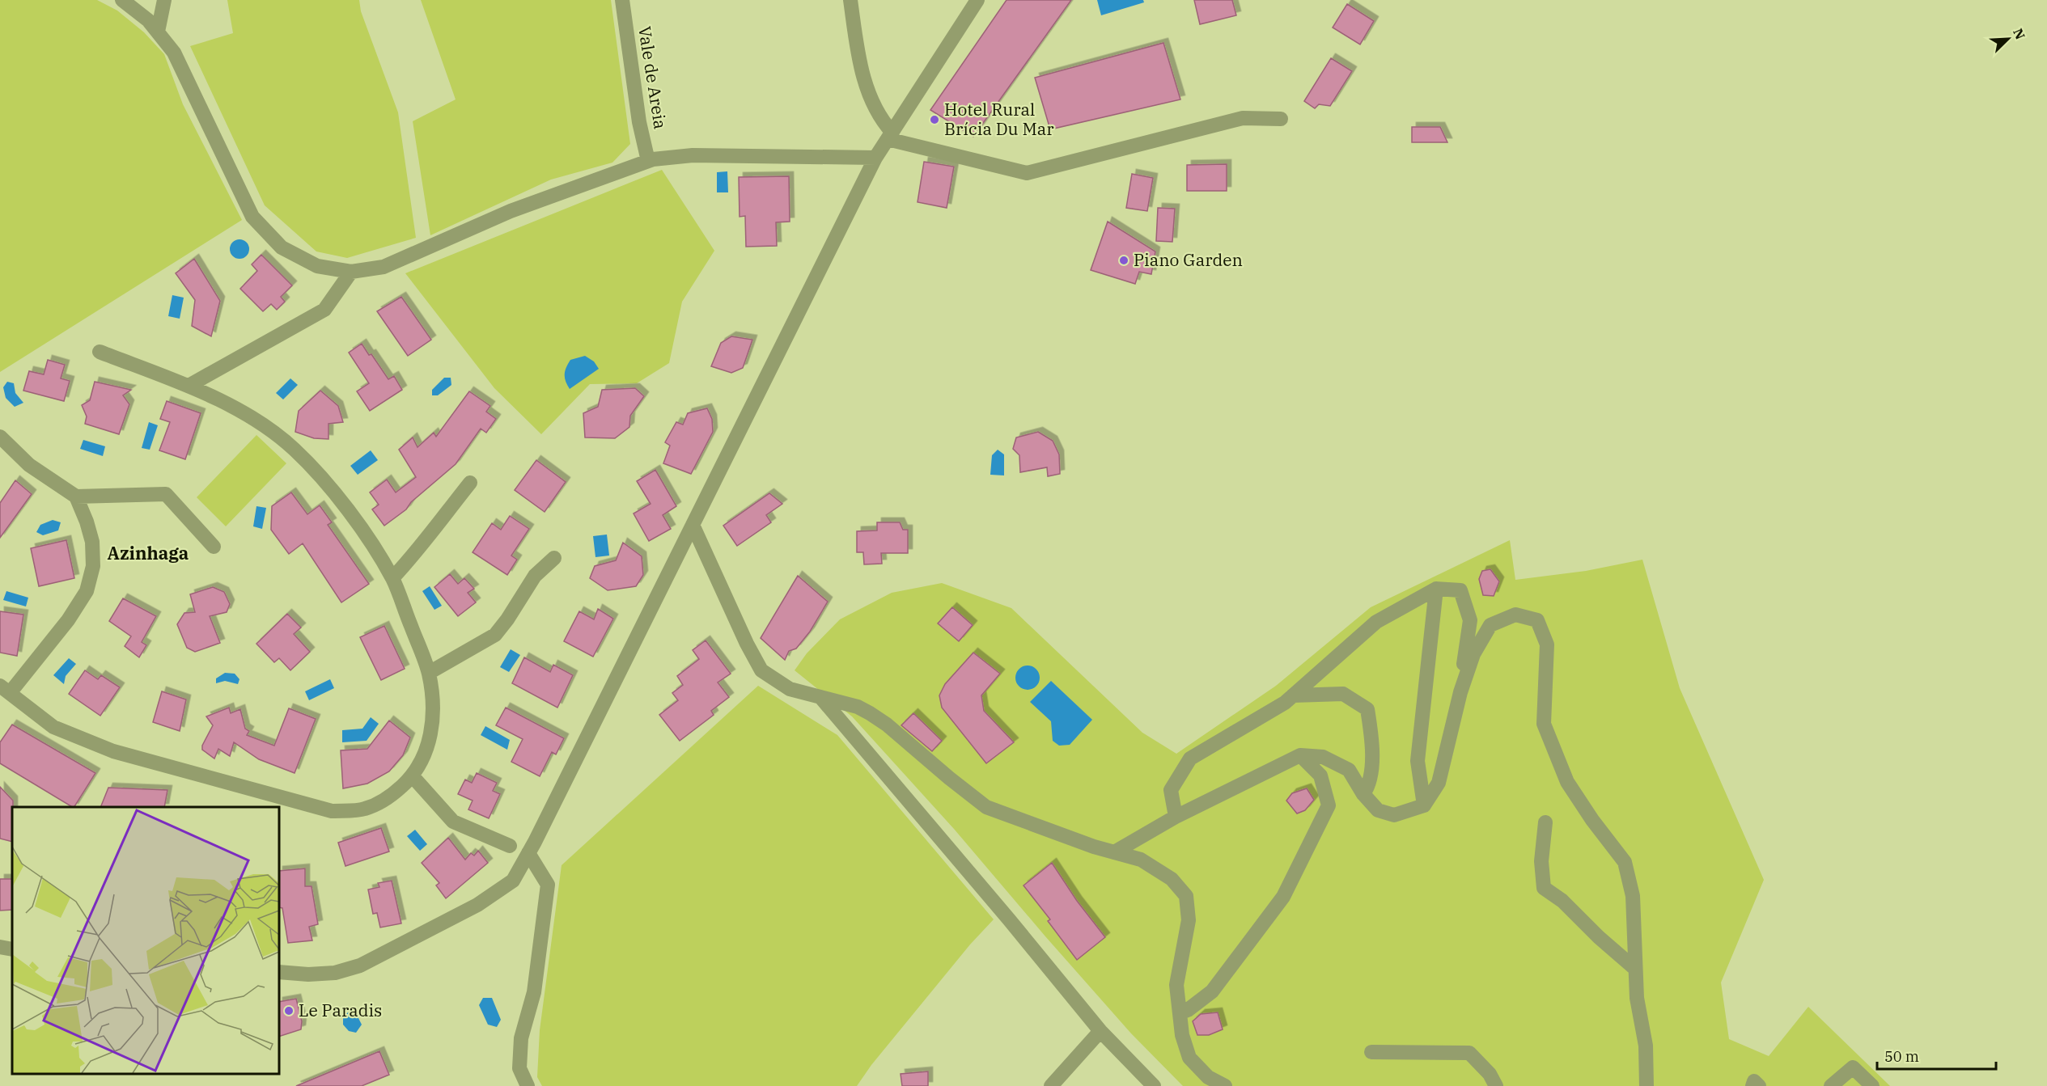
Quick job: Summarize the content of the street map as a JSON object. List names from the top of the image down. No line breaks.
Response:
{"streets":{"street":["Vale de Areia"]},"districts":["Azinhaga"],"places":["Hotel Rural Brícia Du Mar","Piano Garden","Le Paradis"],"scale_bar":"50 m","north":"top right"}
